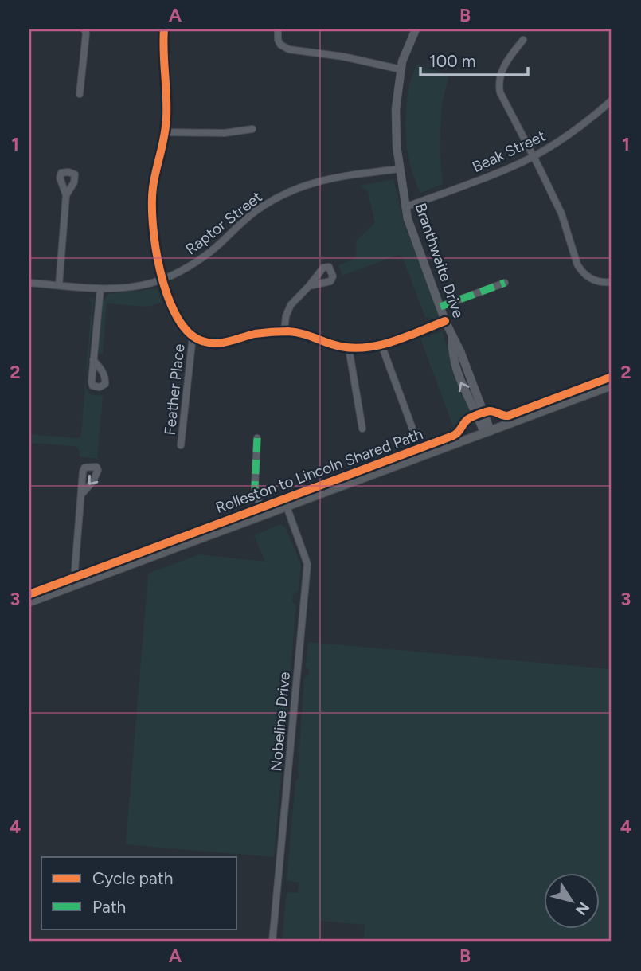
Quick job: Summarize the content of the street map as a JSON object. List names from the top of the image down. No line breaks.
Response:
{"streets":{"street":["Beak Street","Raptor Street","Branthwaite Drive","Feather Place","Nobeline Drive"],"cycle path":["Rolleston to Lincoln Shared Path"]},"crossings":[["Beak Street","Branthwaite Drive"],["Raptor Street","Branthwaite Drive"]],"legend":["Cycle path","Path"],"scale_bar":"100 m","north":"bottom right","grid":{"columns":["A","B"],"rows":["1","2","3","4"]}}
